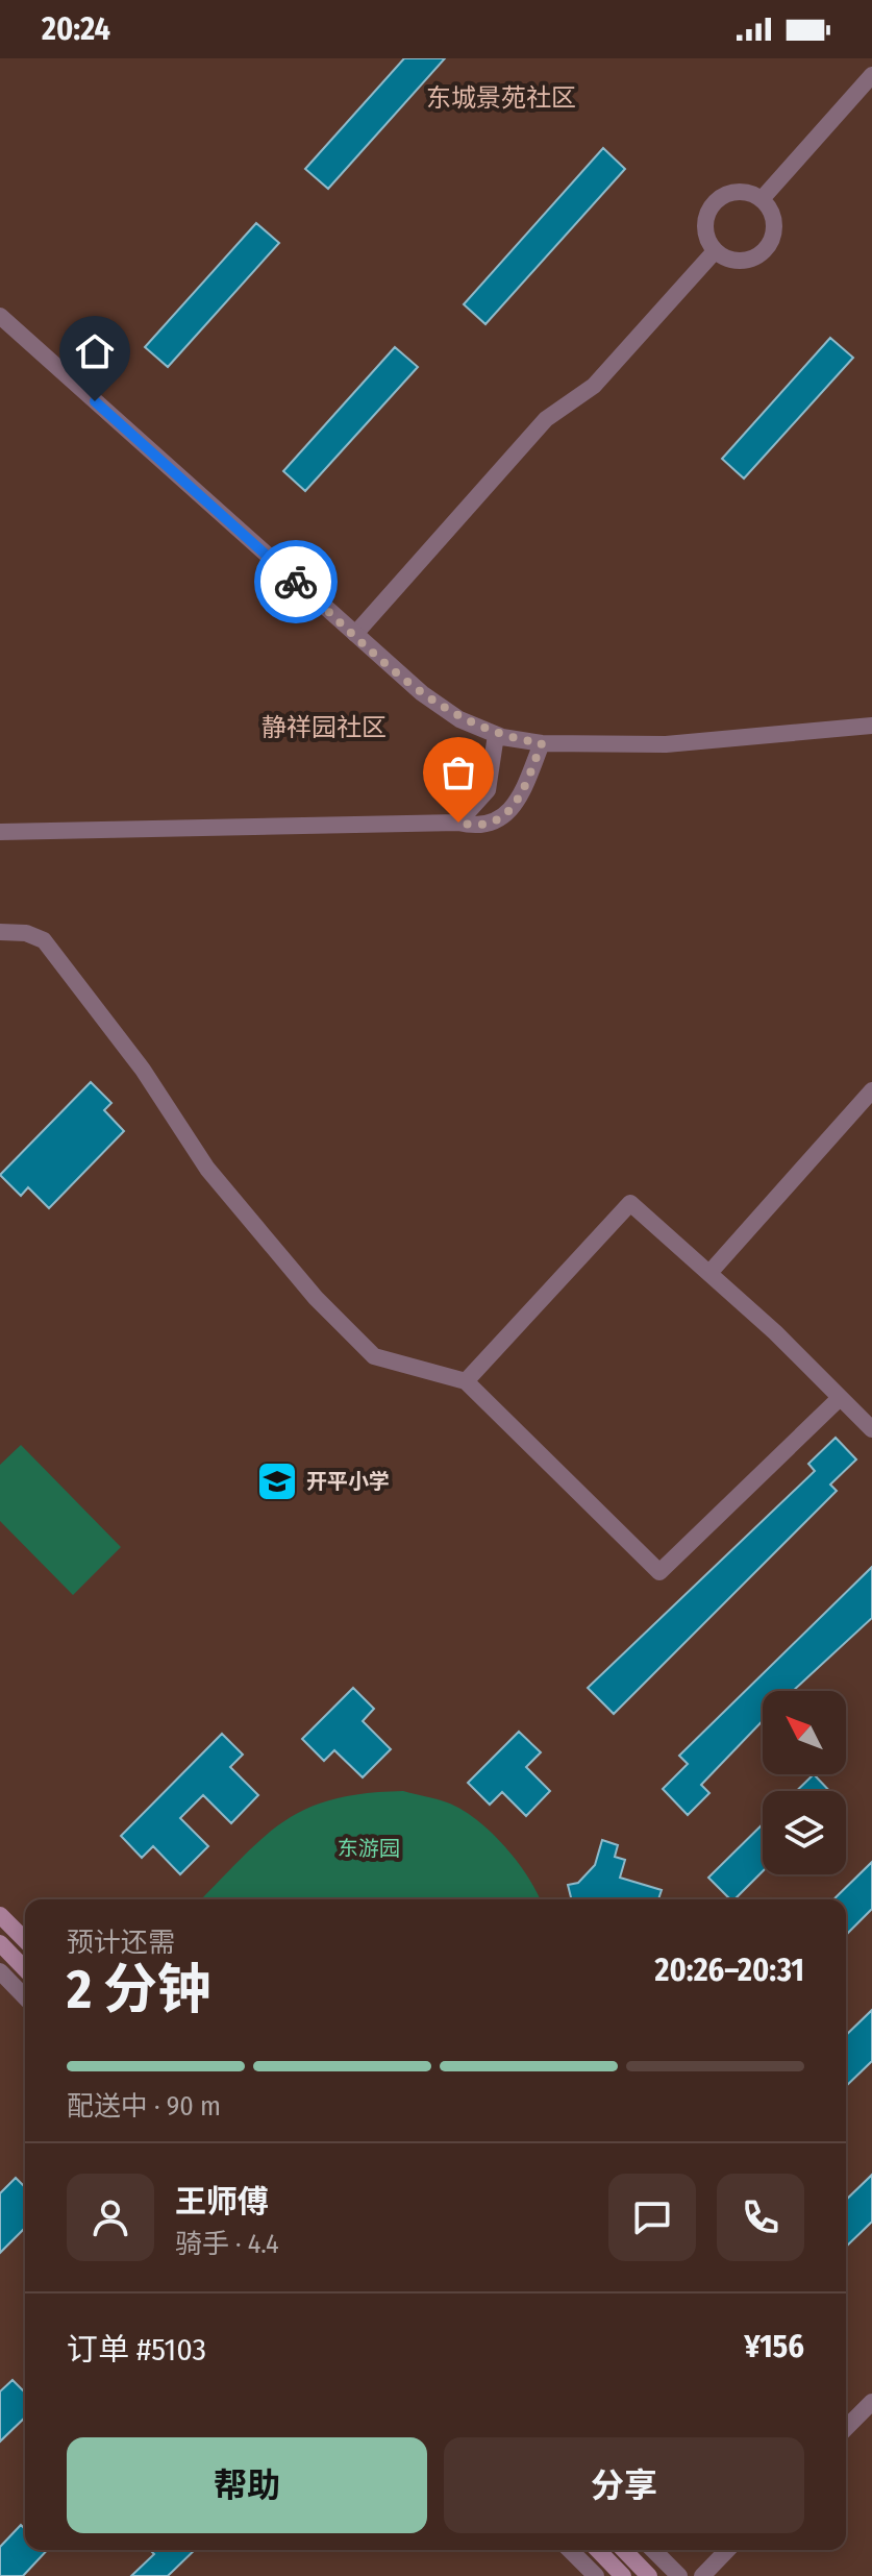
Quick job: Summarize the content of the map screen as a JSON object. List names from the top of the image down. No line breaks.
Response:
{"districts":["东城景苑社区","静祥园社区"],"parks":["东游园"],"places":{"school or university":["开平小学"]},"north":"top left","page":{"status":"20:24","heading":["2 分钟","预计还需","20:26–20:31"],"panel":["王师傅","骑手 · 4.4","订单 #5103","¥156"],"bar":"配送中 · 90 m","buttons":["帮助","分享"]}}
